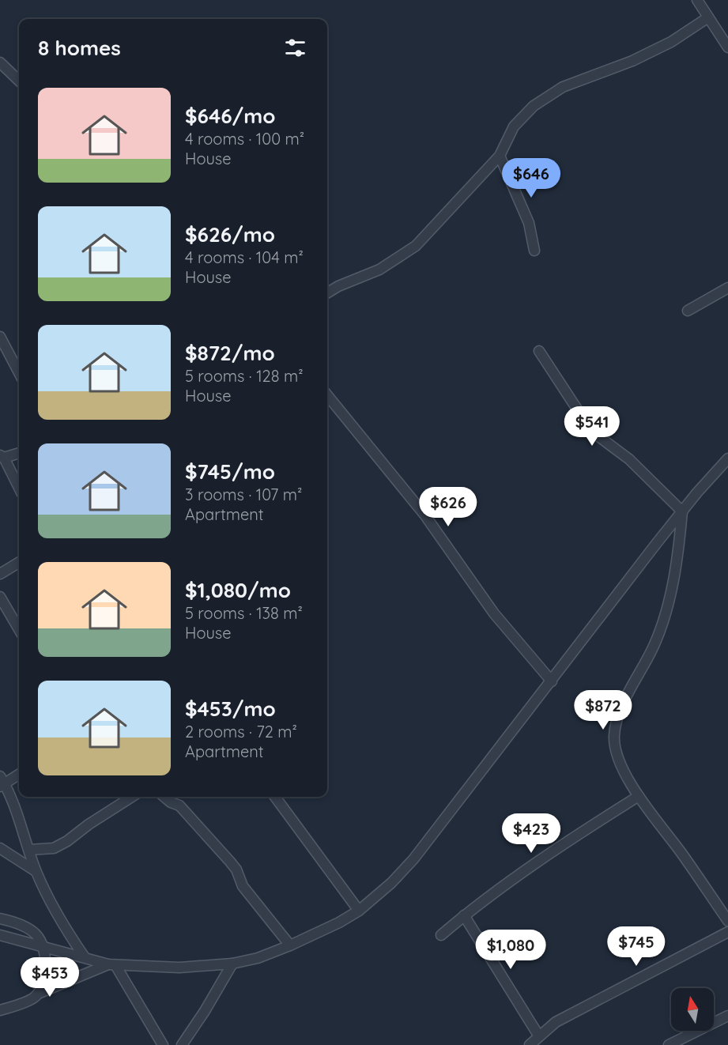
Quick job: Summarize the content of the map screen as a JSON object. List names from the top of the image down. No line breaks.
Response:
{"north":"top","page":{"heading":"8 homes","list":[{"name":"$646/mo","note":"4 rooms · 100 m² · House"},{"name":"$626/mo","note":"4 rooms · 104 m² · House"},{"name":"$872/mo","note":"5 rooms · 128 m² · House"},{"name":"$745/mo","note":"3 rooms · 107 m² · Apartment"},{"name":"$1,080/mo","note":"5 rooms · 138 m² · House"},{"name":"$453/mo","note":"2 rooms · 72 m² · Apartment"}],"price":["$646","$541","$626","$872","$423","$745","$1,080","$453"]}}
